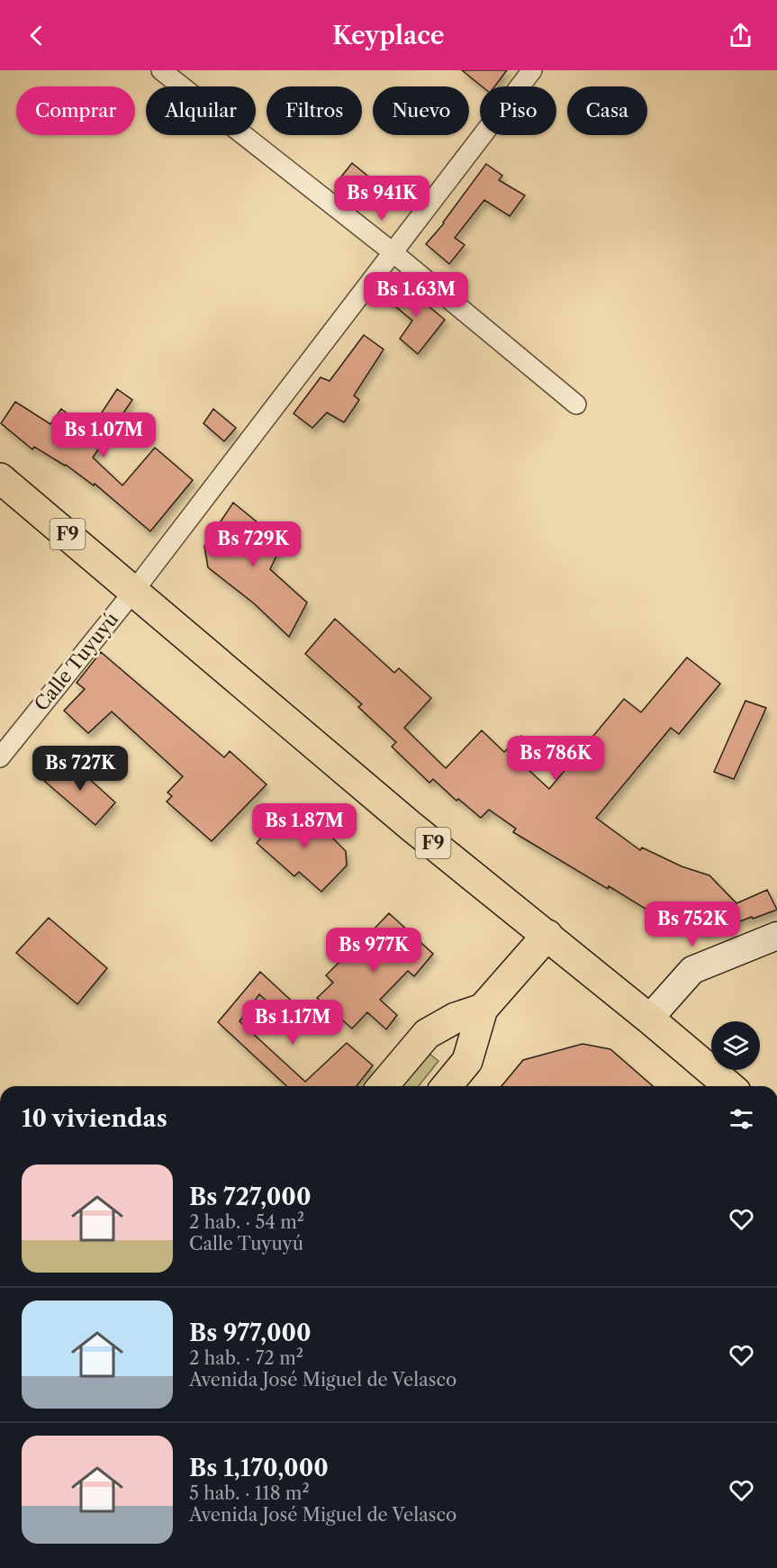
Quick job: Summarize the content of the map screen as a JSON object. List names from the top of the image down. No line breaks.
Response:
{"streets":{"main road":["F9"],"street":["Calle Tuyuyú"]},"crossings":[["F9","Calle Tuyuyú"]],"page":{"header":"Keyplace","chip":["Comprar","Alquilar","Filtros","Nuevo","Piso","Casa"],"price":["Bs 941K","Bs 1.63M","Bs 1.07M","Bs 729K","Bs 786K","Bs 727K","Bs 1.87M","Bs 752K","Bs 977K","Bs 1.17M"],"heading":"10 viviendas","list":[{"name":"Bs 727,000","note":"2 hab. · 54 m² · Calle Tuyuyú"},{"name":"Bs 977,000","note":"2 hab. · 72 m² · Avenida José Miguel de Velasco"},{"name":"Bs 1,170,000","note":"5 hab. · 118 m² · Avenida José Miguel de Velasco"}]}}
